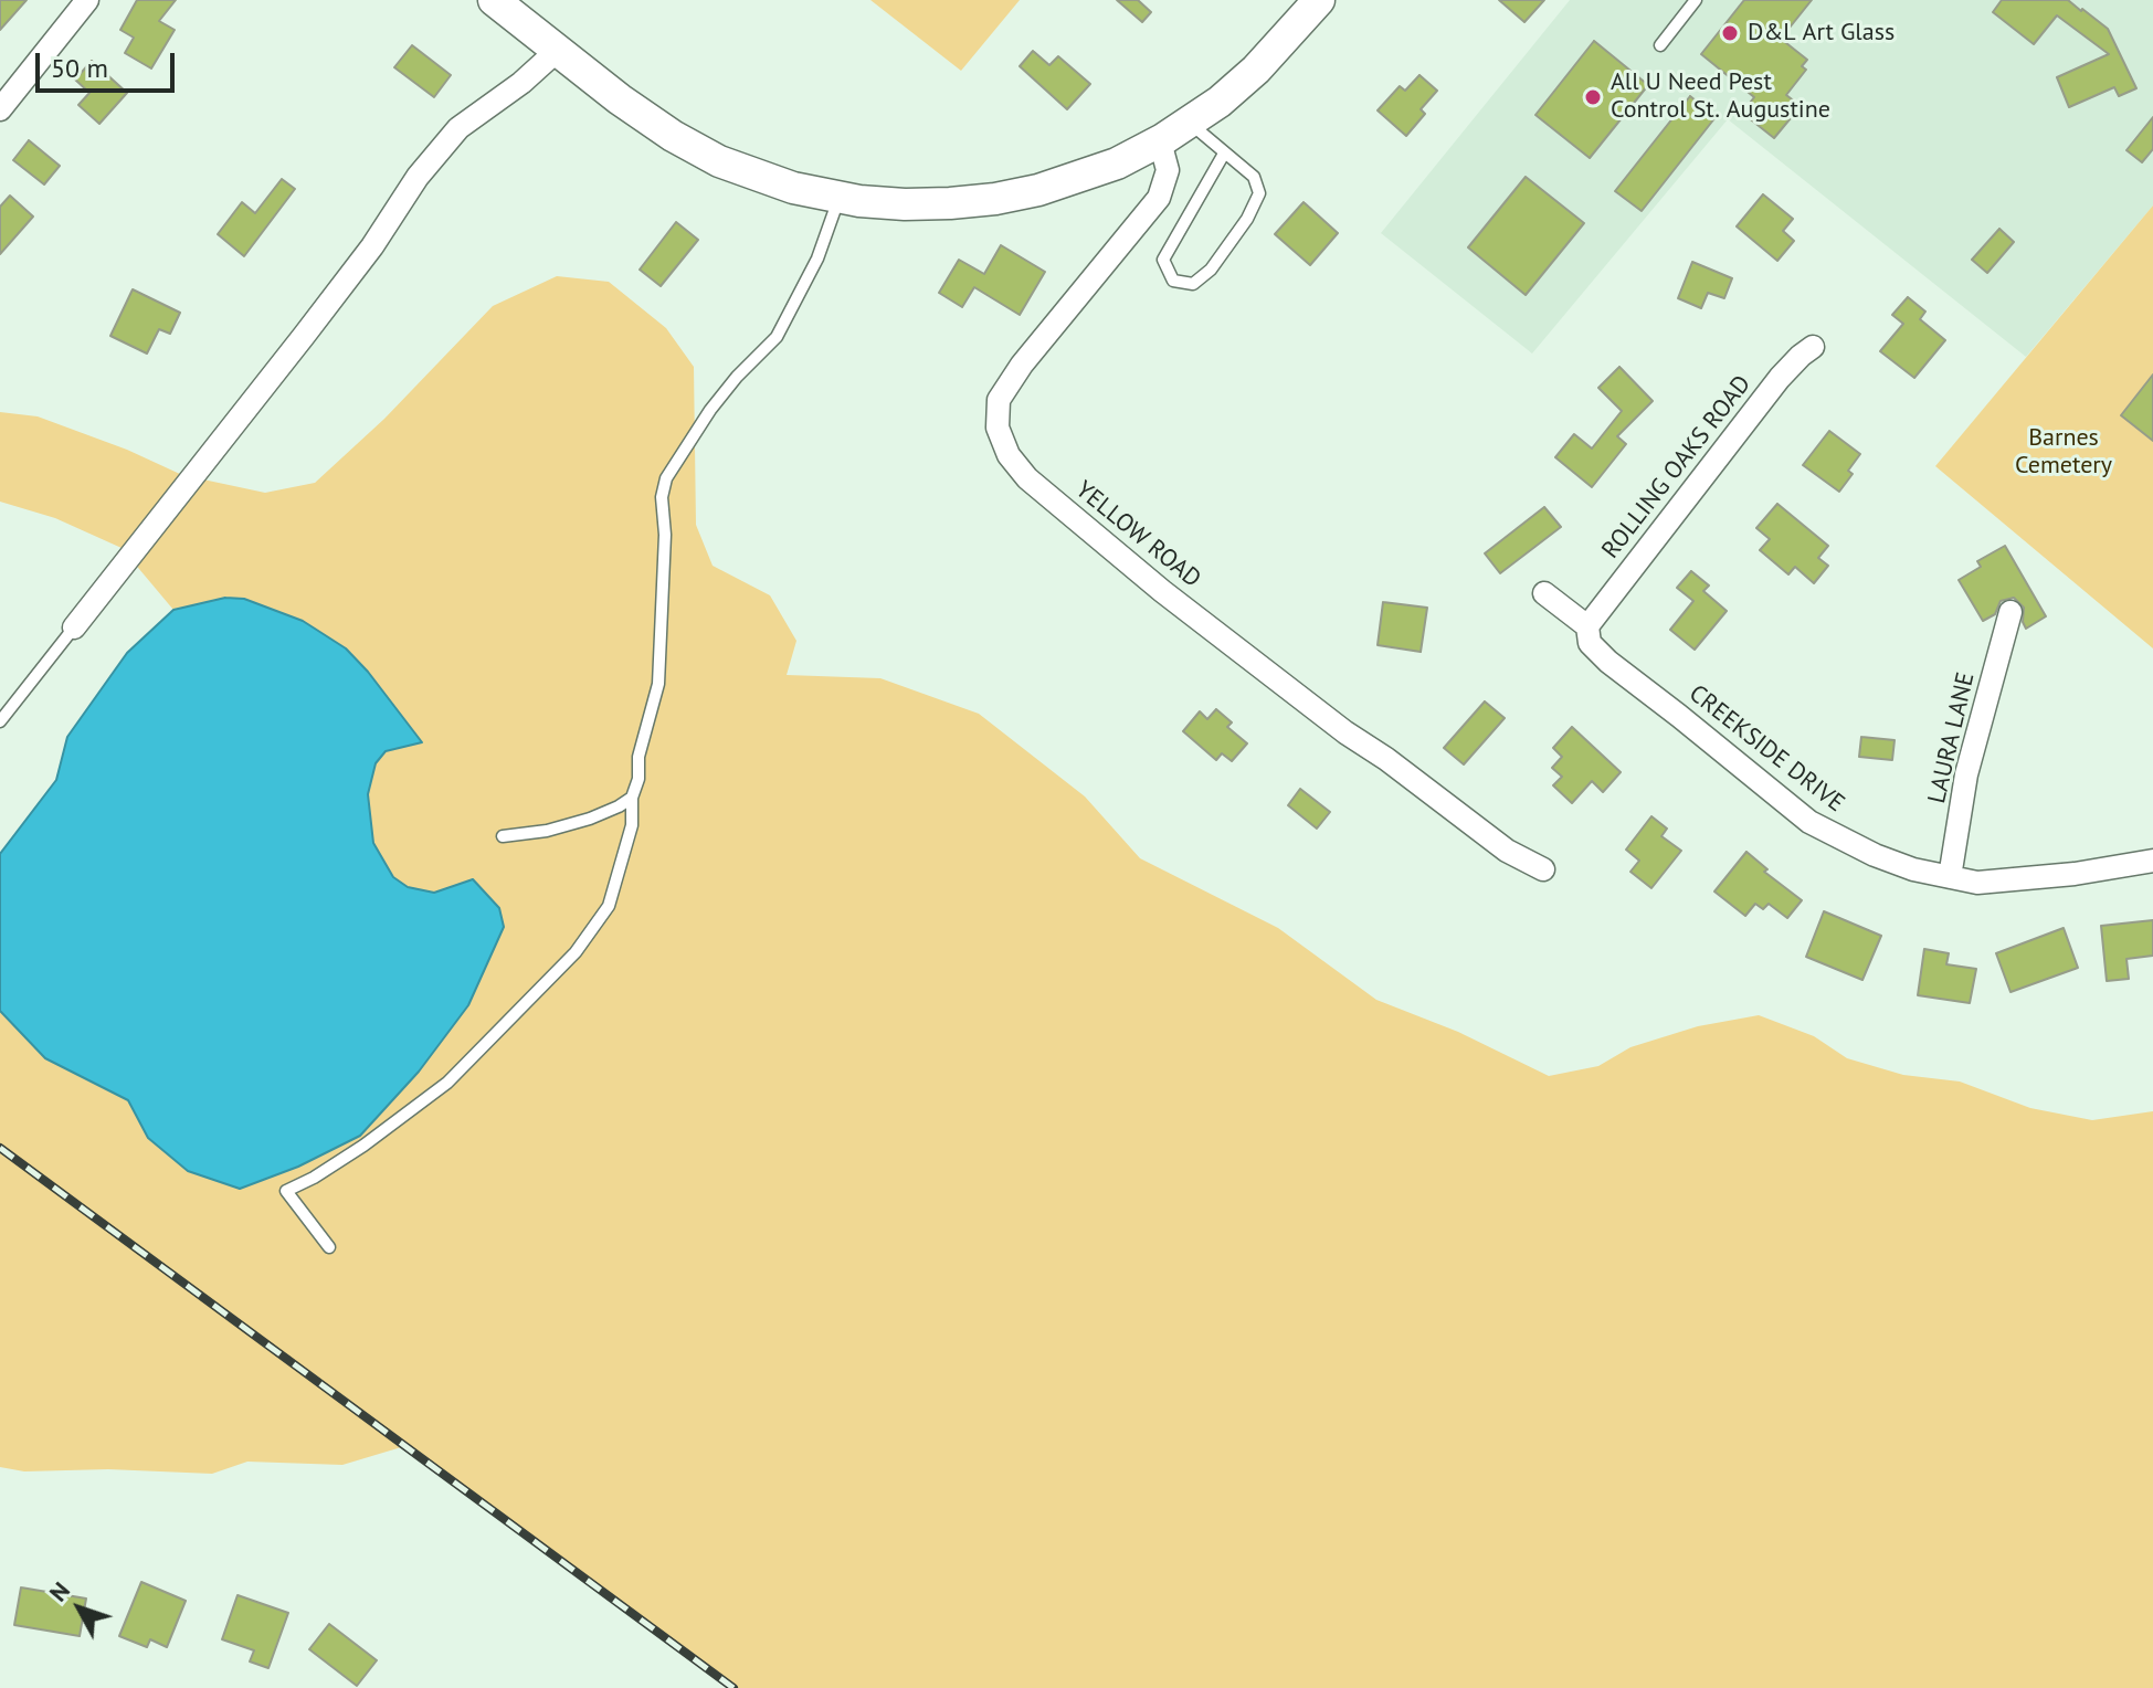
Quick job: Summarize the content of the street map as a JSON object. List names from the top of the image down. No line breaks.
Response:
{"streets":{"street":["ROLLING OAKS ROAD","YELLOW ROAD","LAURA LANE","CREEKSIDE DRIVE"]},"crossings":[["ROLLING OAKS ROAD","CREEKSIDE DRIVE"],["LAURA LANE","CREEKSIDE DRIVE"]],"parks":["Barnes Cemetery"],"places":["D&L Art Glass","All U Need Pest Control St. Augustine"],"scale_bar":"50 m","north":"top left"}
